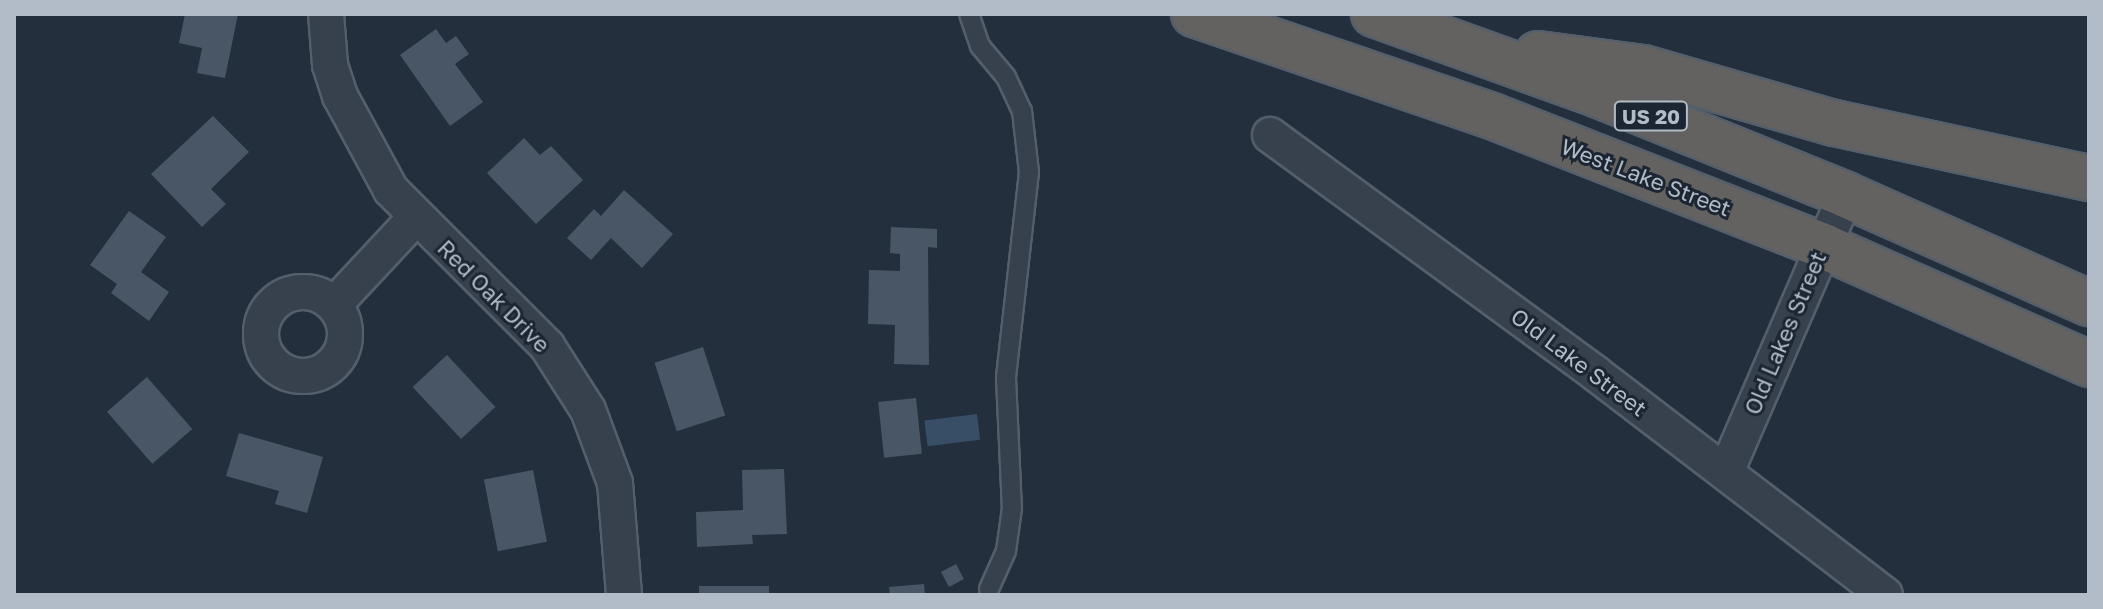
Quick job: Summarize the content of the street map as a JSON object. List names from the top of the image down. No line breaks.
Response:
{"streets":{"highway":["US 20","West Lake Street"],"street":["Red Oak Drive","Old Lakes Street","Old Lake Street"]},"crossings":[["US 20","Old Lakes Street"],["West Lake Street","Old Lakes Street"],["Old Lakes Street","Old Lake Street"]]}
